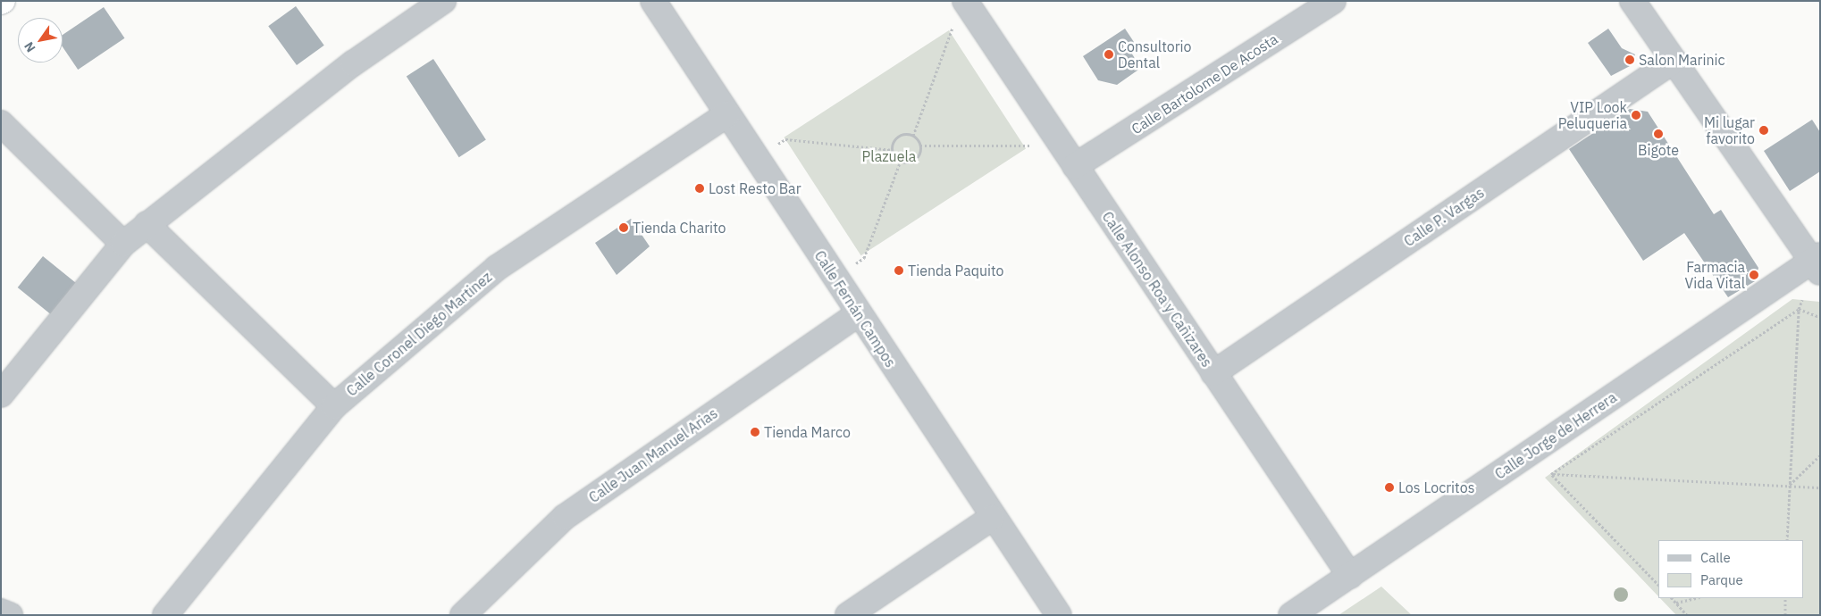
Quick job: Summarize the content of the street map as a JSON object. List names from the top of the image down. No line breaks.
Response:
{"streets":{"street":["Calle Bartolome De Acosta","Calle P. Vargas","Calle Alonso Roa y Cañizares","Calle Fernán Campos","Calle Coronel Diego Martinez","Calle Jorge de Herrera","Calle Juan Manuel Arias"]},"crossings":[["Calle Bartolome De Acosta","Calle Alonso Roa y Cañizares"],["Calle P. Vargas","Calle Alonso Roa y Cañizares"],["Calle Alonso Roa y Cañizares","Calle Jorge de Herrera"],["Calle Fernán Campos","Calle Coronel Diego Martinez"],["Calle Fernán Campos","Calle Juan Manuel Arias"]],"parks":["Plazuela"],"places":["Consultorio Dental","Salon Marinic","VIP Look Peluqueria","Mi lugar favorito","Bigote","Lost Resto Bar","Tienda Charito","Tienda Paquito","Farmacia Vida Vital","Tienda Marco","Los Locritos"],"legend":["Calle","Parque"],"north":"bottom left"}
